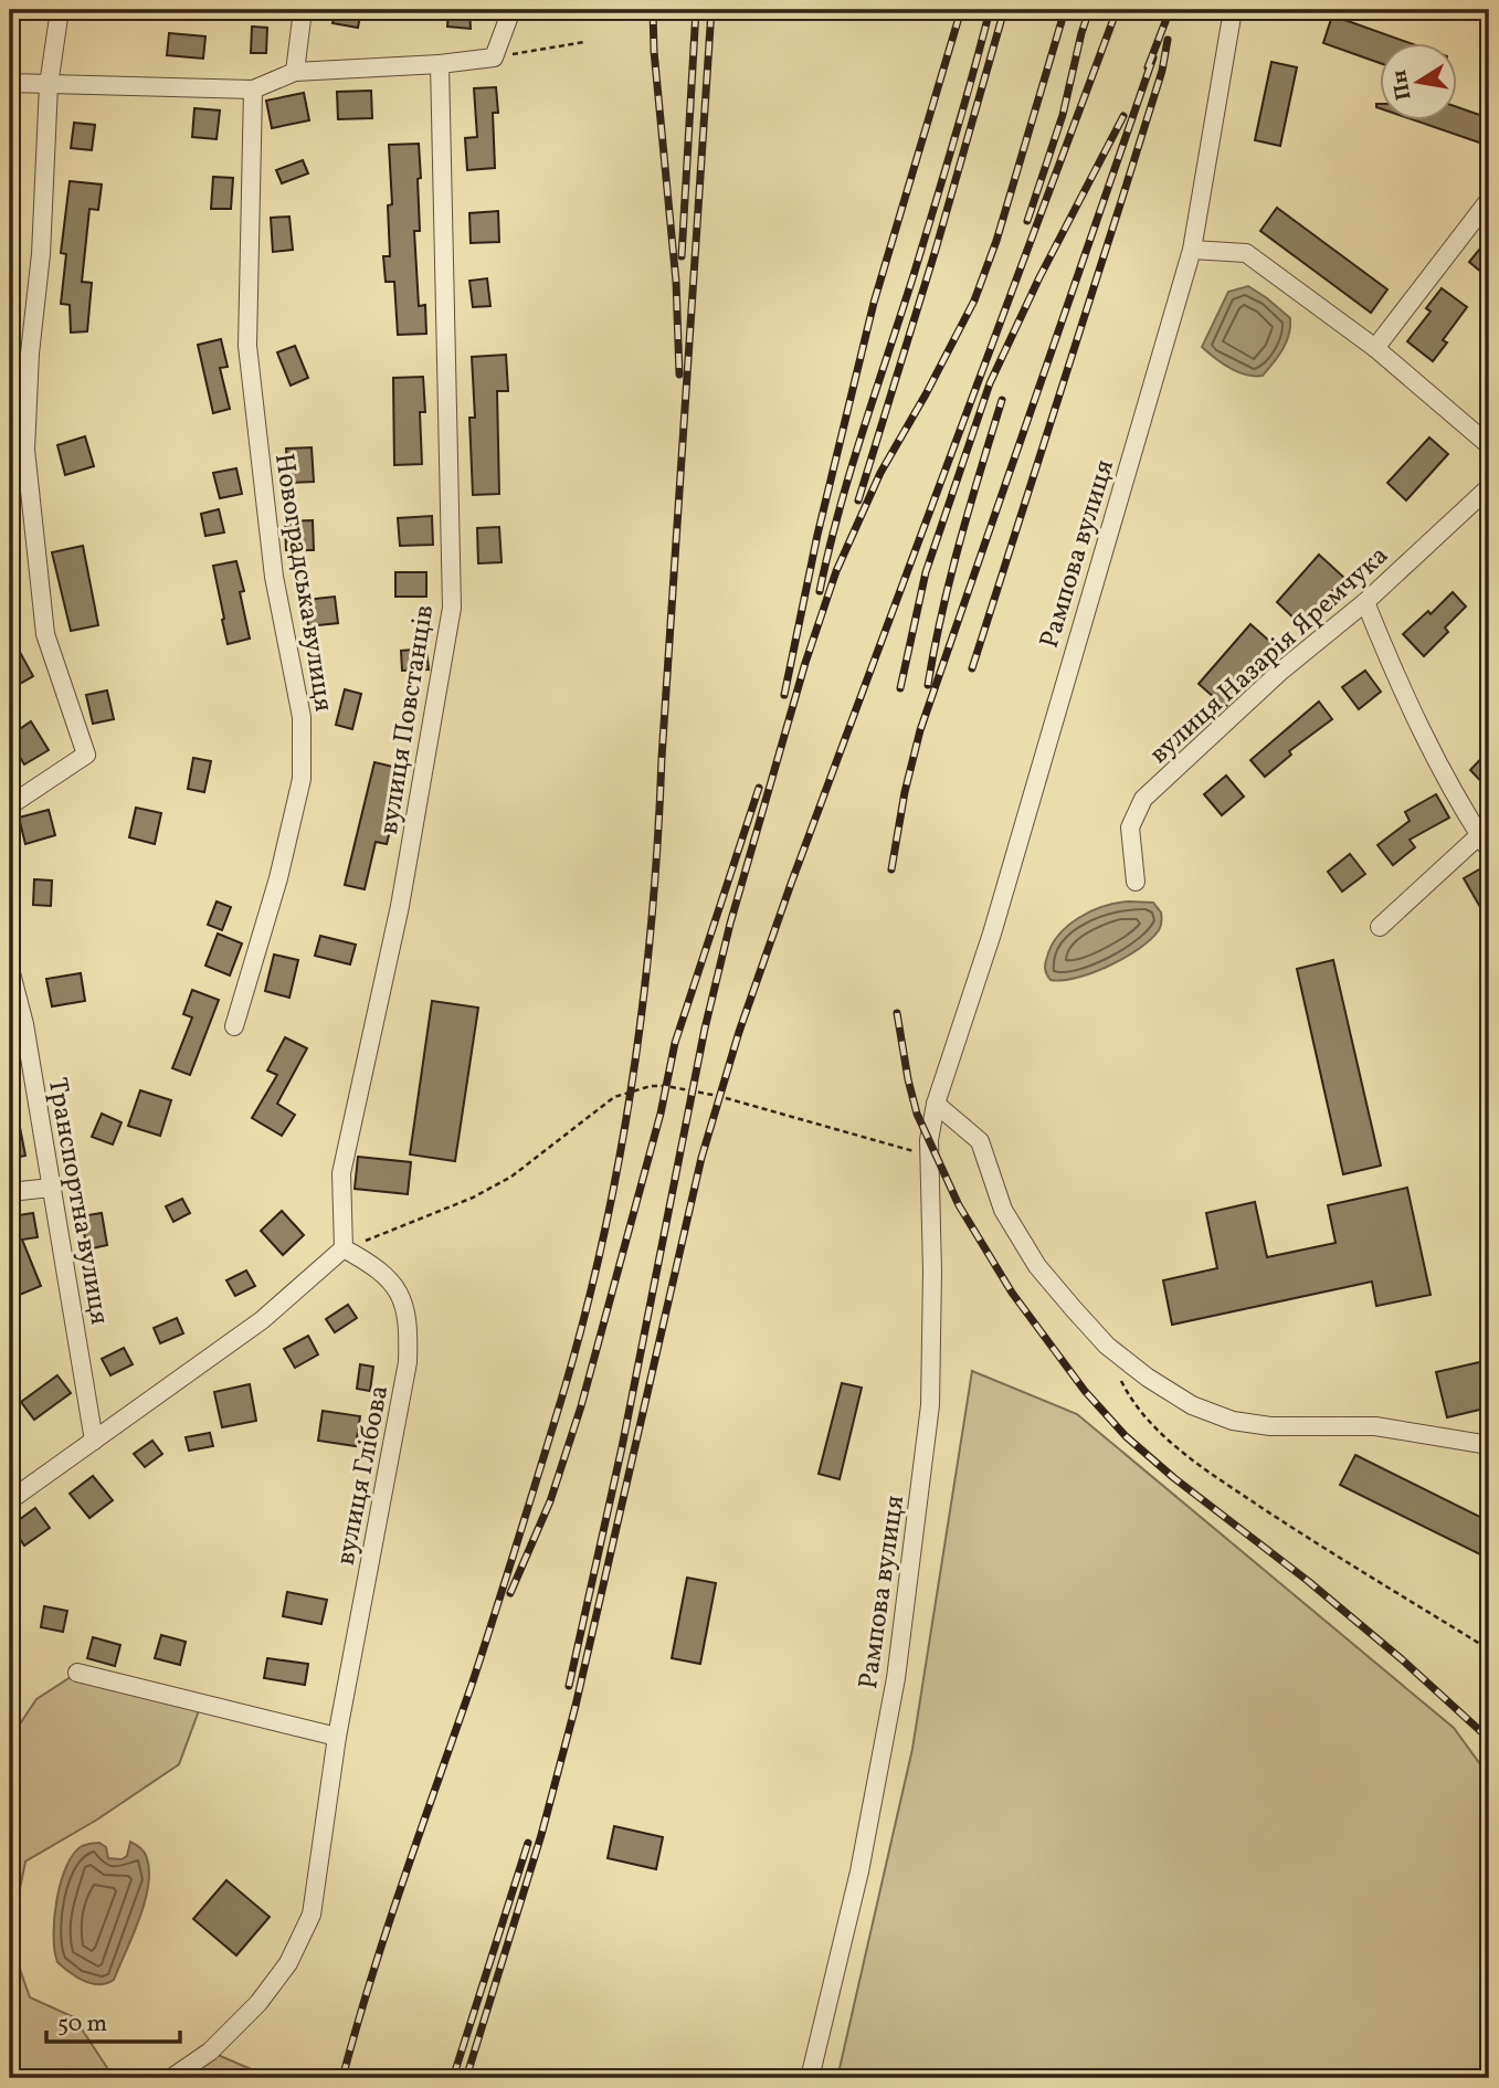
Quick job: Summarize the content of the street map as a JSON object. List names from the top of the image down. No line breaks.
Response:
{"streets":{"street":["Рампова вулиця","Новоградська вулиця","вулиця Назарія Яремчука","вулиця Повстанців","Транспортна вулиця","вулиця Глібова"]},"crossings":[["вулиця Повстанців","вулиця Глібова"]],"scale_bar":"50 m","north":"left"}
